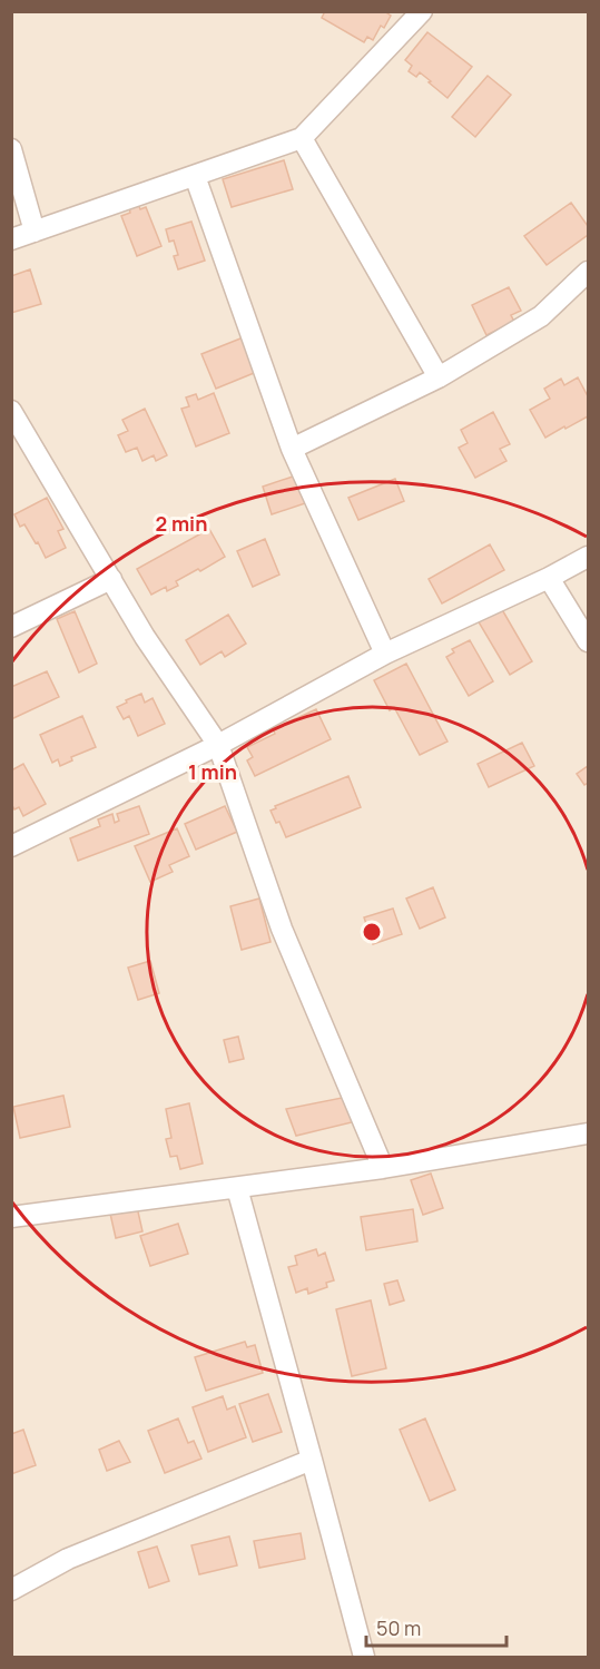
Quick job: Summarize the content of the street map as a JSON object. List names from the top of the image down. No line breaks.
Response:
{"scale_bar":"50 m","rings":["2 min","1 min"]}
